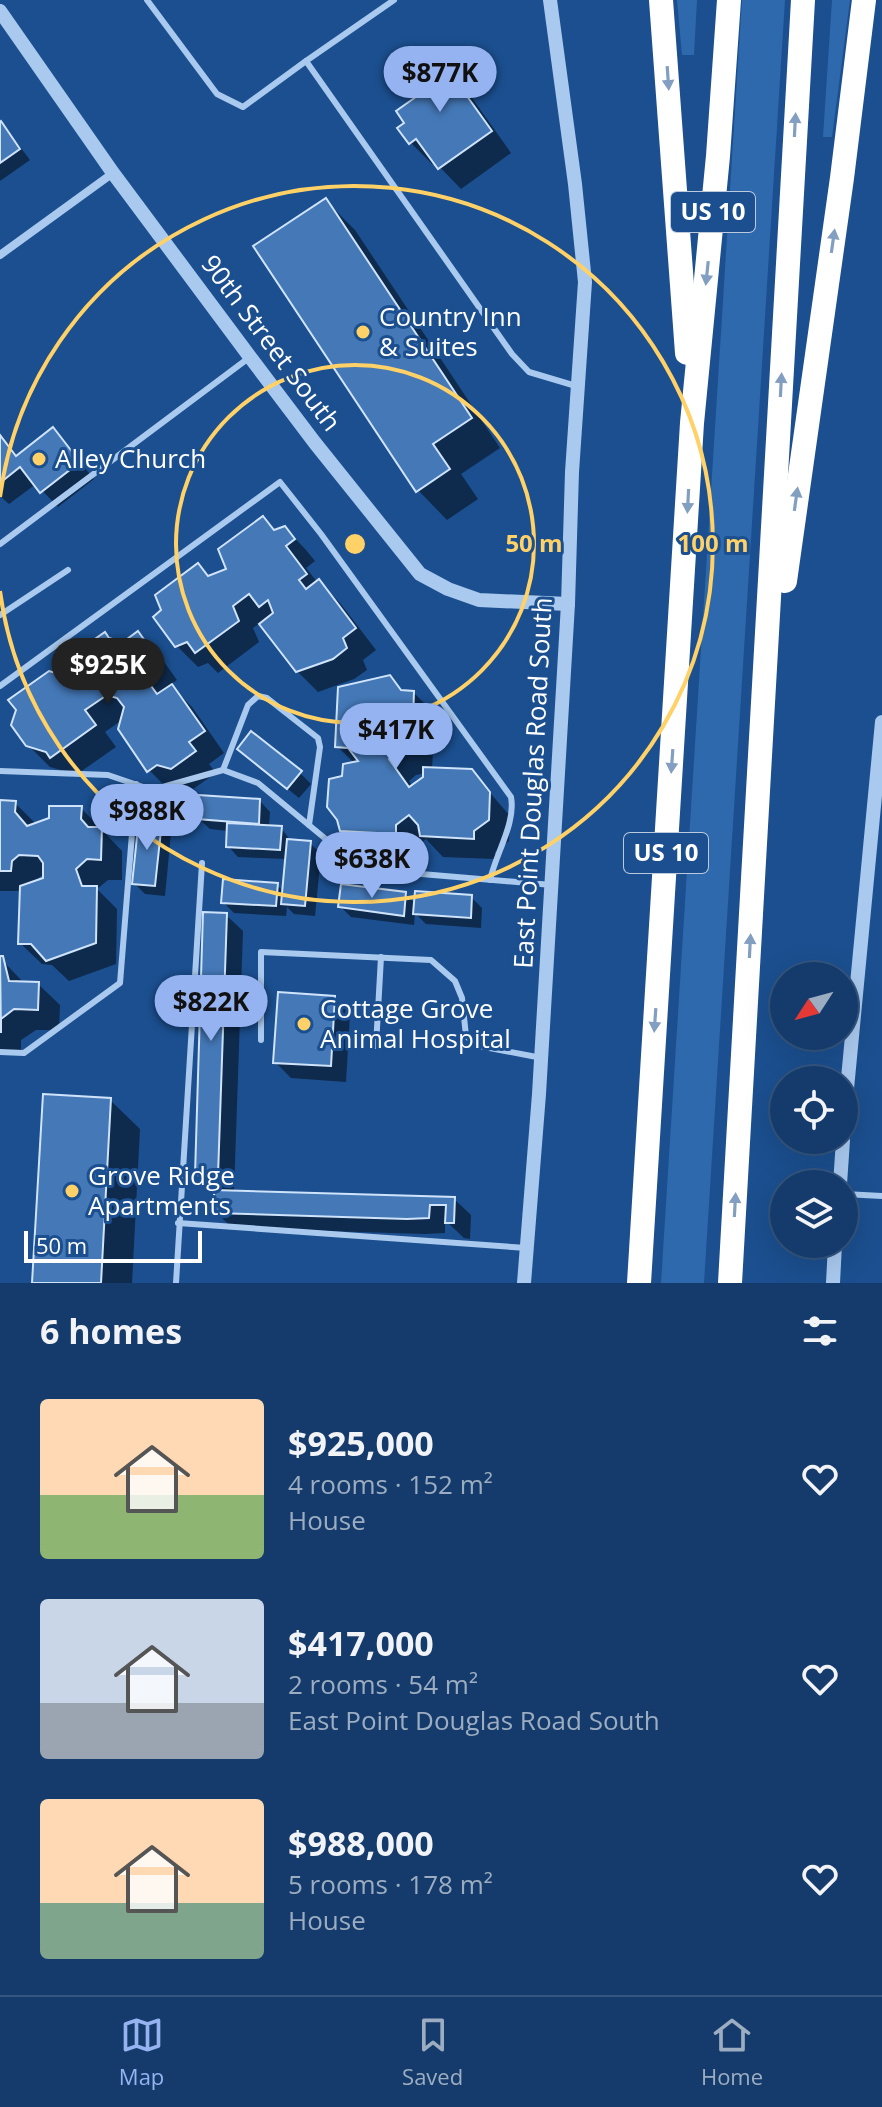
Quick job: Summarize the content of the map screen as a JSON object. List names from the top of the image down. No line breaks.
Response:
{"streets":{"highway":["US 10"],"street":["90th Street South","East Point Douglas Road South"]},"crossings":[["90th Street South","East Point Douglas Road South"]],"places":["Country Inn & Suites","Alley Church","Cottage Grove Animal Hospital","Grove Ridge Apartments"],"scale_bar":"50 m","north":"bottom left","page":{"price":["$877K","$925K","$417K","$988K","$638K","$822K"],"scale":"50 m","heading":"6 homes","list":[{"name":"$925,000","note":"4 rooms · 152 m² · House"},{"name":"$417,000","note":"2 rooms · 54 m² · East Point Douglas Road South"},{"name":"$988,000","note":"5 rooms · 178 m² · House"}],"tabs":["Map","Saved","Home"]},"rings":["50 m","100 m"]}
